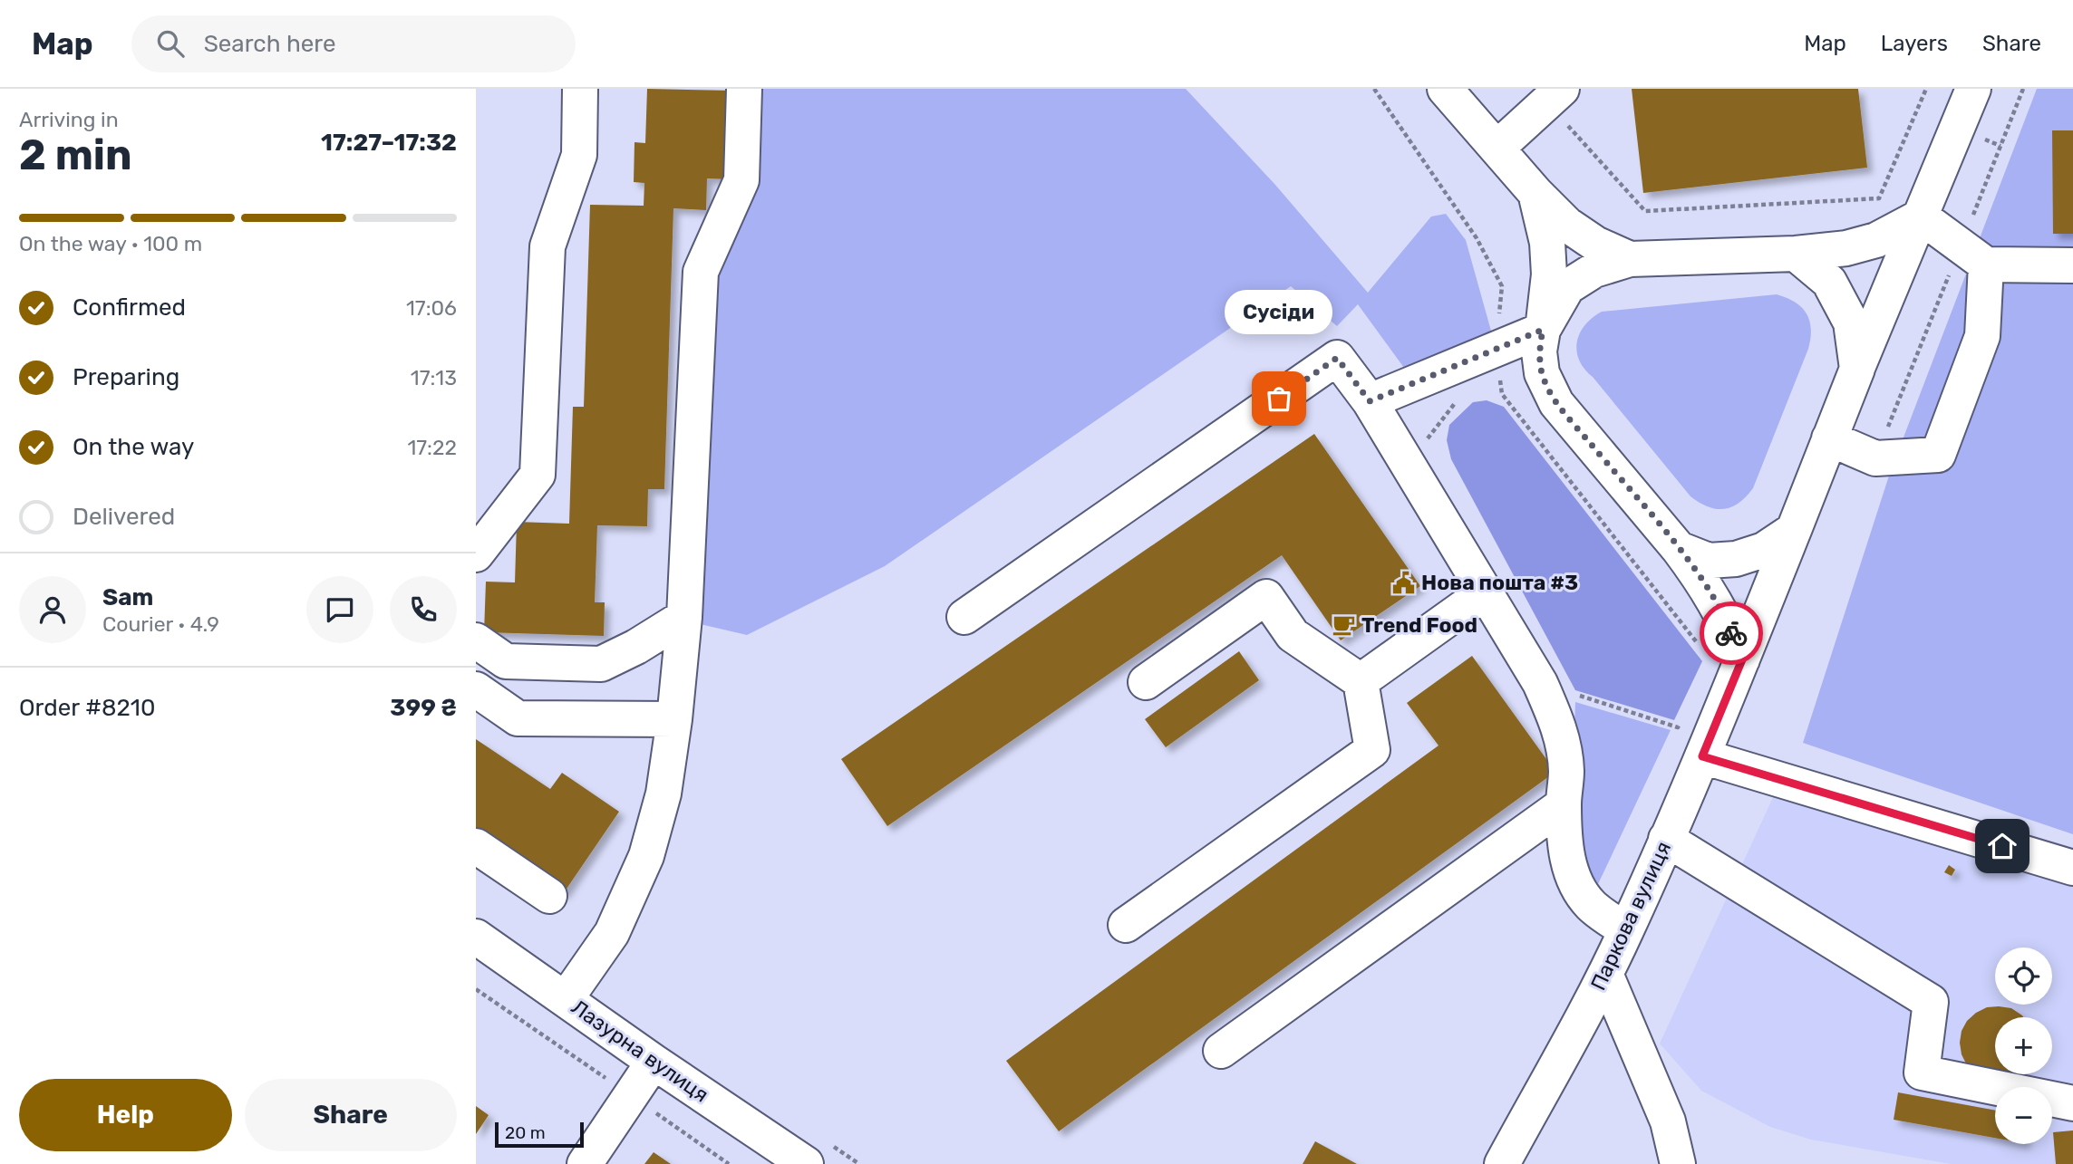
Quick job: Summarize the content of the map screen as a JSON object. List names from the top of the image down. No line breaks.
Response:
{"streets":{"street":["Паркова вулиця","Лазурна вулиця"]},"places":{"other":["Сусіди"],"public building":["Нова пошта #3"],"cafe":["Trend Food"]},"scale_bar":"20 m","page":{"header":"Map","search":"Search here","nav":["Map","Layers","Share"],"heading":["2 min","Arriving in","17:27–17:32"],"panel":["Sam","Courier · 4.9","Order #8210","399 ₴"],"bar":"On the way · 100 m","list":[["Confirmed","17:06"],["Preparing","17:13"],["On the way","17:22"],"Delivered"],"bubble":"Сусіди","map_buttons":["+","−"],"buttons":["Help","Share"],"scale":"20 m"}}
